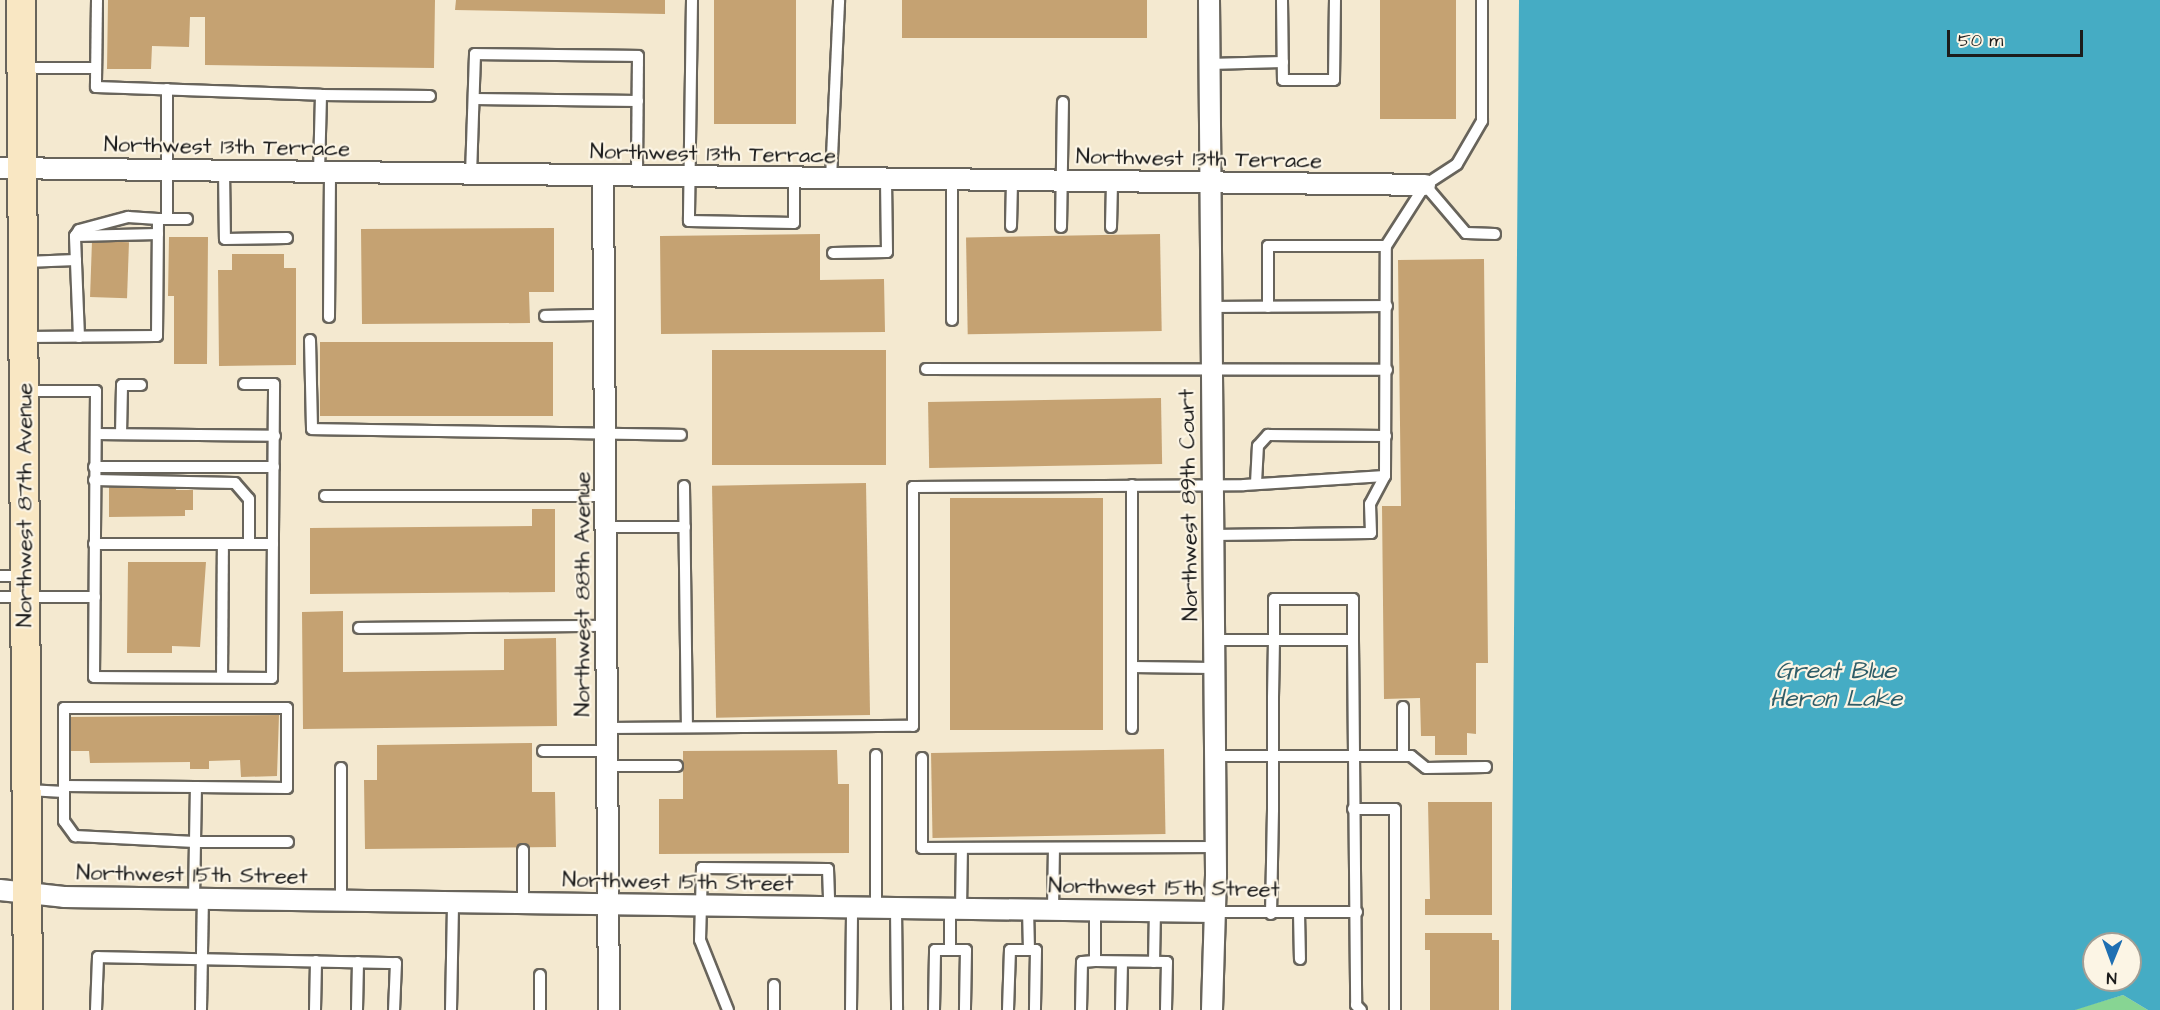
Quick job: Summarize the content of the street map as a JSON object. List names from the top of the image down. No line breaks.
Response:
{"streets":{"main road":["Northwest 87th Avenue"],"street":["Northwest 13th Terrace","Northwest 89th Court","Northwest 88th Avenue","Northwest 15th Street"]},"crossings":[["Northwest 13th Terrace","Northwest 87th Avenue"],["Northwest 13th Terrace","Northwest 89th Court"],["Northwest 13th Terrace","Northwest 88th Avenue"],["Northwest 87th Avenue","Northwest 15th Street"],["Northwest 89th Court","Northwest 15th Street"],["Northwest 88th Avenue","Northwest 15th Street"]],"water":["Great Blue Heron Lake"],"scale_bar":"50 m","north":"bottom"}
